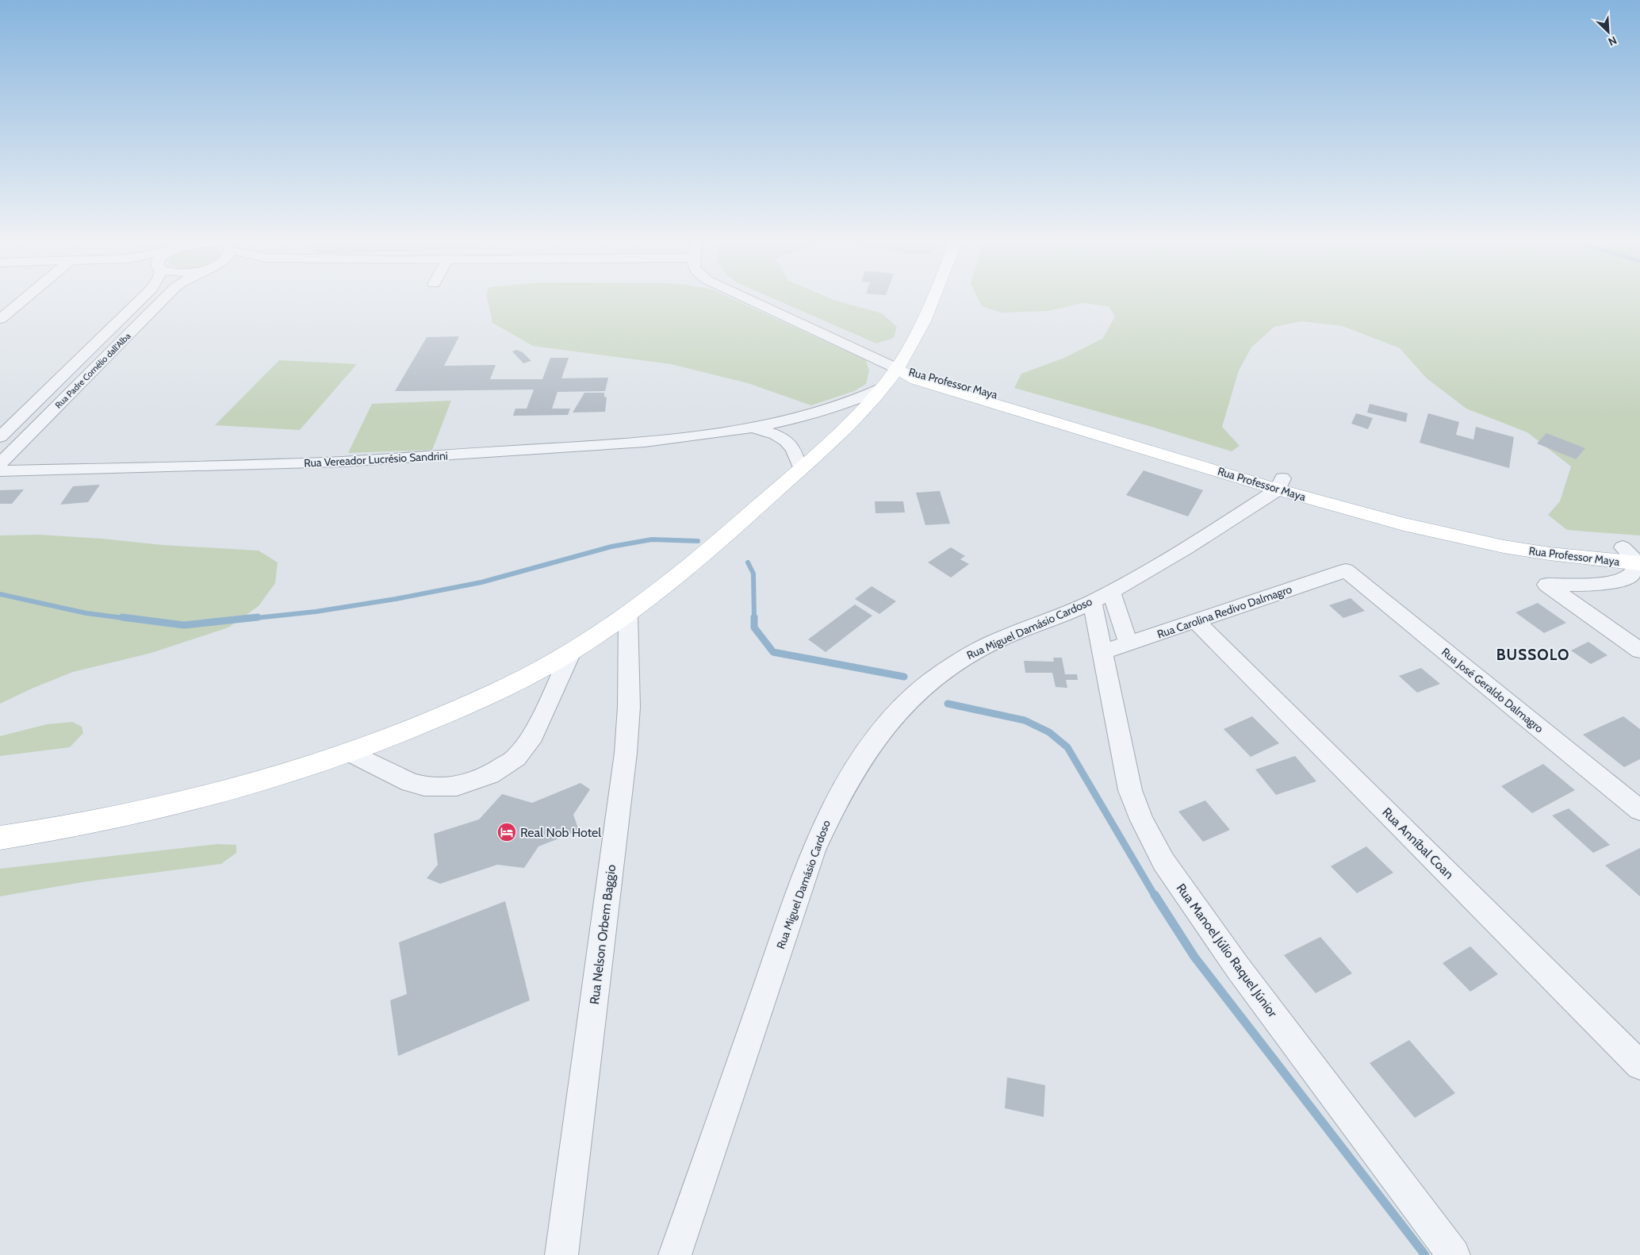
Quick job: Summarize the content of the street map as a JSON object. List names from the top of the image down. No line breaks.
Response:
{"streets":{"main road":["Rua Professor Maya"],"street":["Rua Padre Cornélio dall'Alba","Rua Vereador Lucrésio Sandrini","Rua Carolina Redivo Dalmagro","Rua Miguel Damásio Cardoso","Rua José Geraldo Dalmagro","Rua Anníbal Coan","Rua Nelson Orbem Baggio","Rua Manoel Júlio Raquel Júnior"]},"crossings":[["Rua Professor Maya","Rua Miguel Damásio Cardoso"],["Rua Carolina Redivo Dalmagro","Rua José Geraldo Dalmagro"],["Rua Carolina Redivo Dalmagro","Rua Anníbal Coan"],["Rua Carolina Redivo Dalmagro","Rua Manoel Júlio Raquel Júnior"],["Rua Miguel Damásio Cardoso","Rua Manoel Júlio Raquel Júnior"]],"districts":["BUSSOLO"],"places":{"hotel":["Real Nob Hotel"]},"north":"bottom right"}
